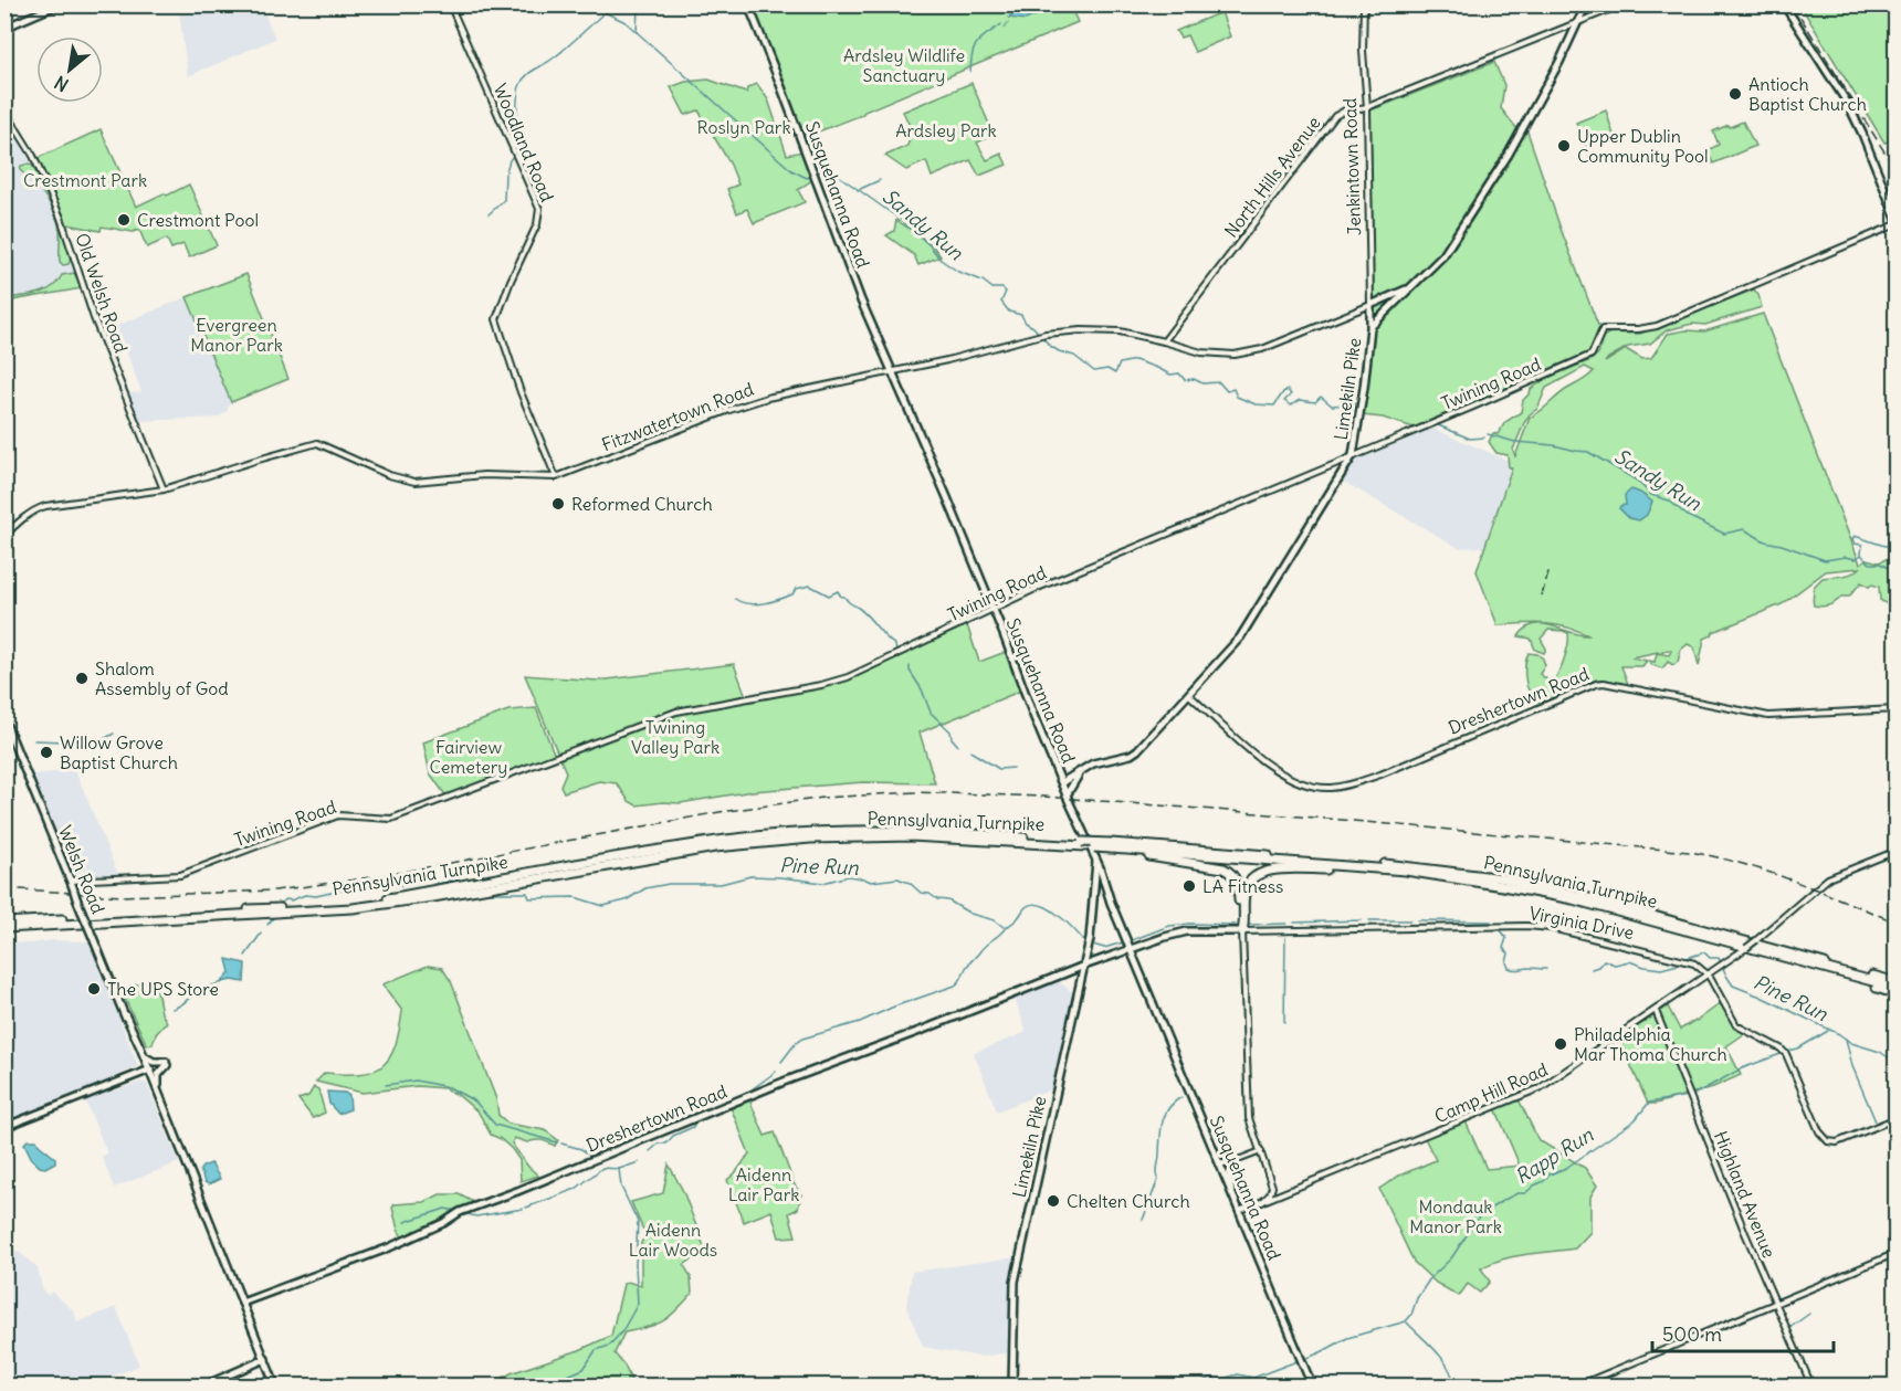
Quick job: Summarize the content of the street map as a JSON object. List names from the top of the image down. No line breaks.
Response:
{"streets":{"highway":["Pennsylvania Turnpike"],"main road":["Jenkintown Road","Susquehanna Road","Limekiln Pike","Fitzwatertown Road","Dreshertown Road","Welsh Road","Virginia Drive"],"street":["Woodland Road","North Hills Avenue","Old Welsh Road","Twining Road","Camp Hill Road","Highland Avenue"]},"crossings":[["Woodland Road","Fitzwatertown Road"],["Jenkintown Road","North Hills Avenue"],["Jenkintown Road","Limekiln Pike"],["Jenkintown Road","Fitzwatertown Road"],["North Hills Avenue","Limekiln Pike"],["North Hills Avenue","Fitzwatertown Road"],["Susquehanna Road","Twining Road"],["Susquehanna Road","Limekiln Pike"],["Susquehanna Road","Fitzwatertown Road"],["Susquehanna Road","Virginia Drive"],["Susquehanna Road","Camp Hill Road"],["Old Welsh Road","Fitzwatertown Road"],["Twining Road","Limekiln Pike"],["Twining Road","Welsh Road"],["Limekiln Pike","Fitzwatertown Road"],["Limekiln Pike","Dreshertown Road"],["Limekiln Pike","Virginia Drive"],["Dreshertown Road","Welsh Road"],["Dreshertown Road","Virginia Drive"],["Virginia Drive","Camp Hill Road"],["Camp Hill Road","Highland Avenue"]],"water":["Sandy Run","Pine Run","Rapp Run"],"parks":["Ardsley Wildlife Sanctuary","Roslyn Park","Ardsley Park","Crestmont Park","Evergreen Manor Park","Twining Valley Park","Fairview Cemetery","Aidenn Lair Park","Mondauk Manor Park","Aidenn Lair Woods"],"places":["Antioch Baptist Church","Upper Dublin Community Pool","Crestmont Pool","Reformed Church","Shalom Assembly of God","Willow Grove Baptist Church","LA Fitness","The UPS Store","Philadelphia Mar Thoma Church","Chelten Church"],"scale_bar":"500 m","north":"bottom left"}
